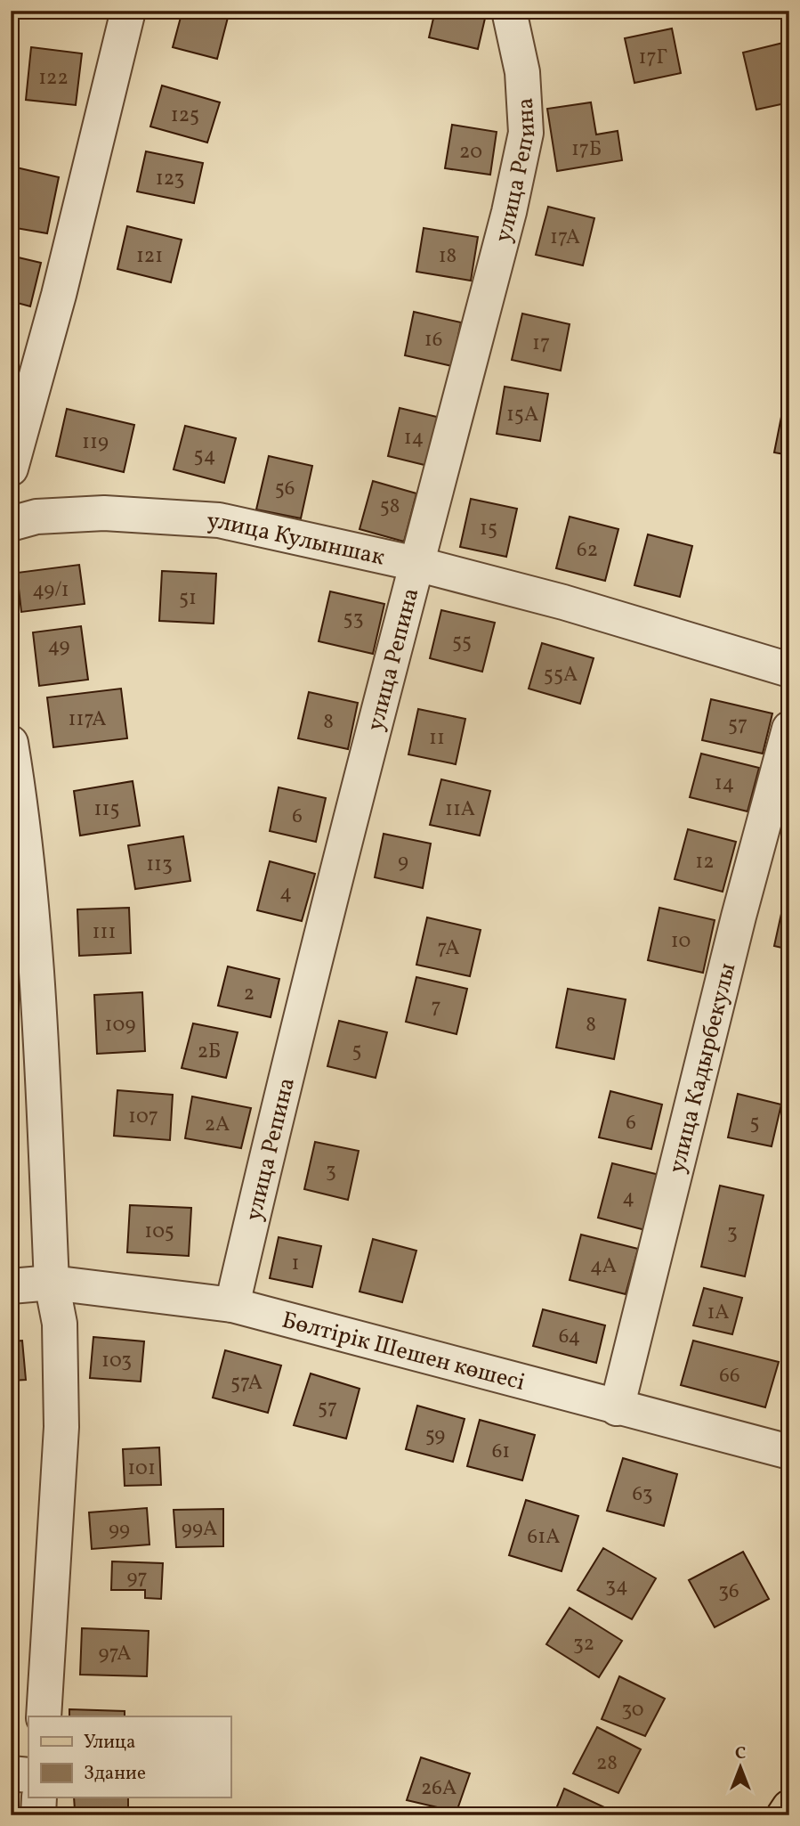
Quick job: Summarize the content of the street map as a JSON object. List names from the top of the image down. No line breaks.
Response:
{"streets":{"street":["улица Репина","улица Кулыншак","улица Кадырбекулы","Бөлтірік Шешен көшесі"]},"crossings":[["улица Репина","улица Кулыншак"],["улица Репина","Бөлтірік Шешен көшесі"],["улица Кадырбекулы","Бөлтірік Шешен көшесі"]],"house_numbers":["17Г","122","125","17Б","20","123","17А","121","18","16","17","15А","14","119","54","56","58","15","62","49/1","51","53","55","49","55А","117А","8","57","11","14","115","11А","6","9","12","113","4","111","10","7А","2","7","109","8","5","2Б","107","6","5","2А","3","4","105","3","1","4А","1А","64","103","66","57А","57","59","61","101","63","99А","99","61А","97","34","36","32","97А","30","28","26А"],"legend":["Улица","Здание"],"north":"top"}
